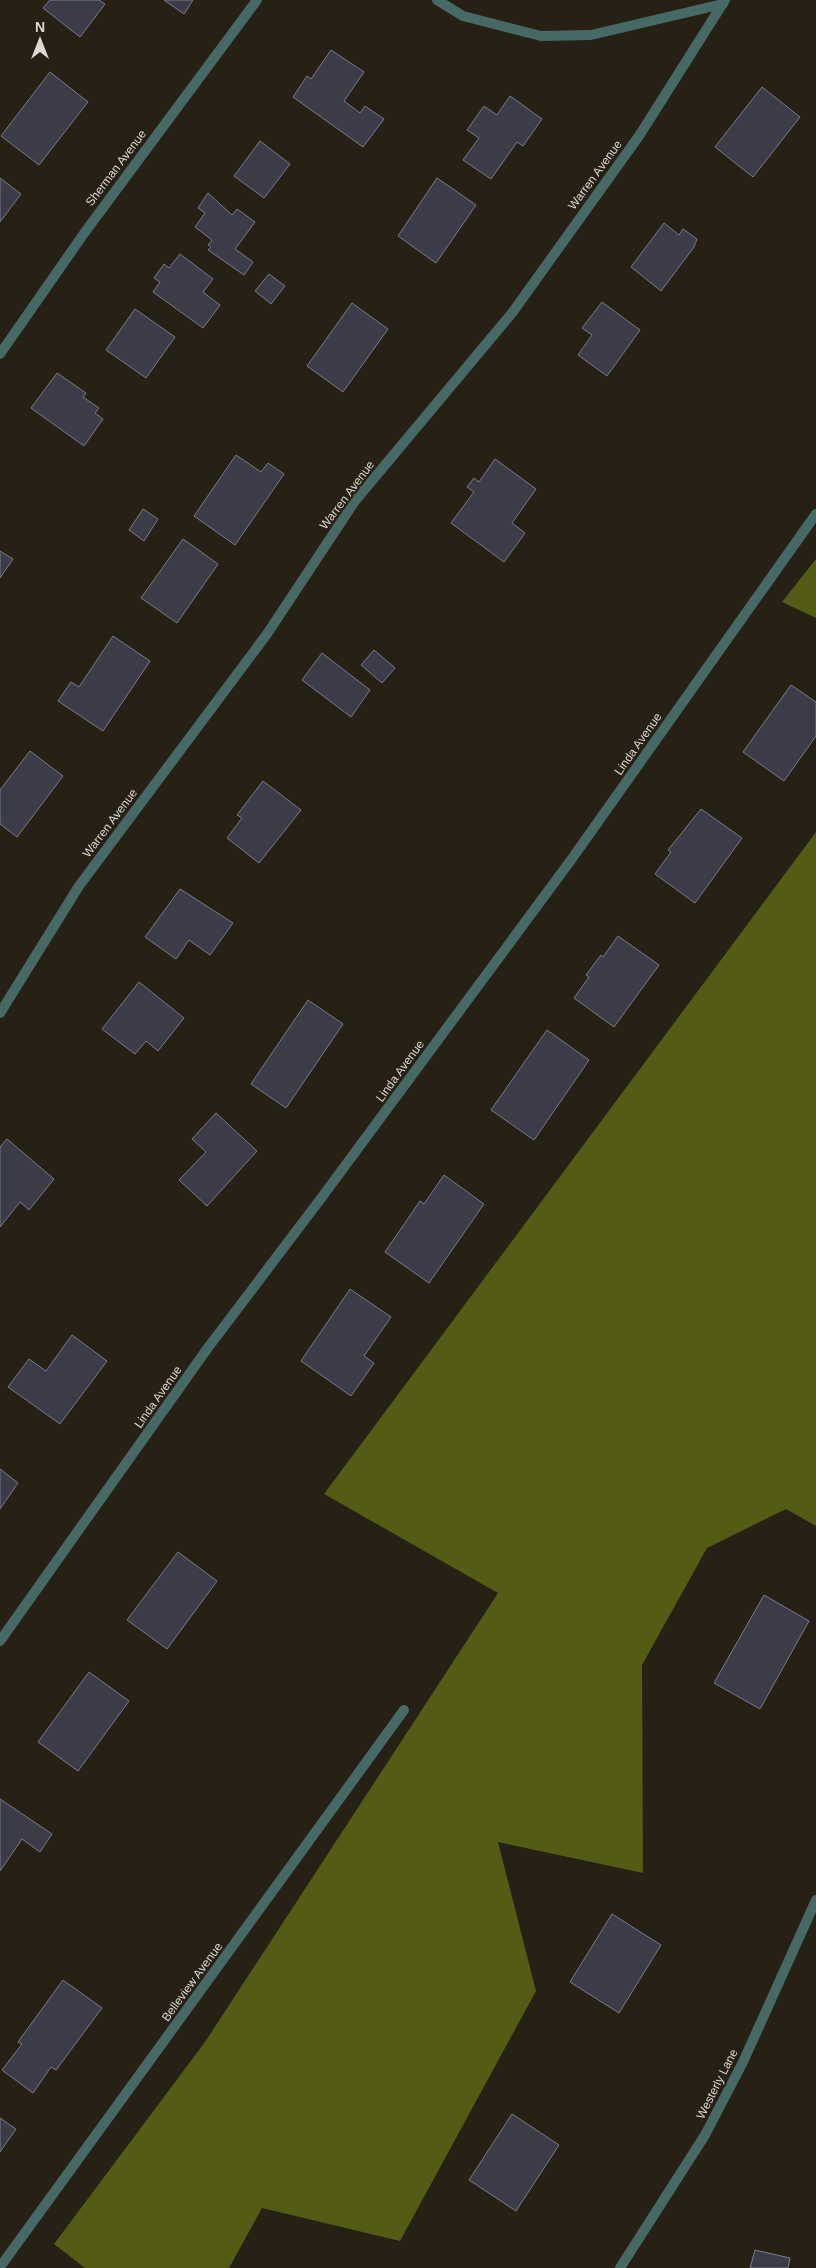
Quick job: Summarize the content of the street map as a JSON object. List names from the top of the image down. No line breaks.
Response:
{"streets":{"street":["Sherman Avenue","Warren Avenue","Linda Avenue","Belleview Avenue","Westerly Lane"]},"north":"top"}
